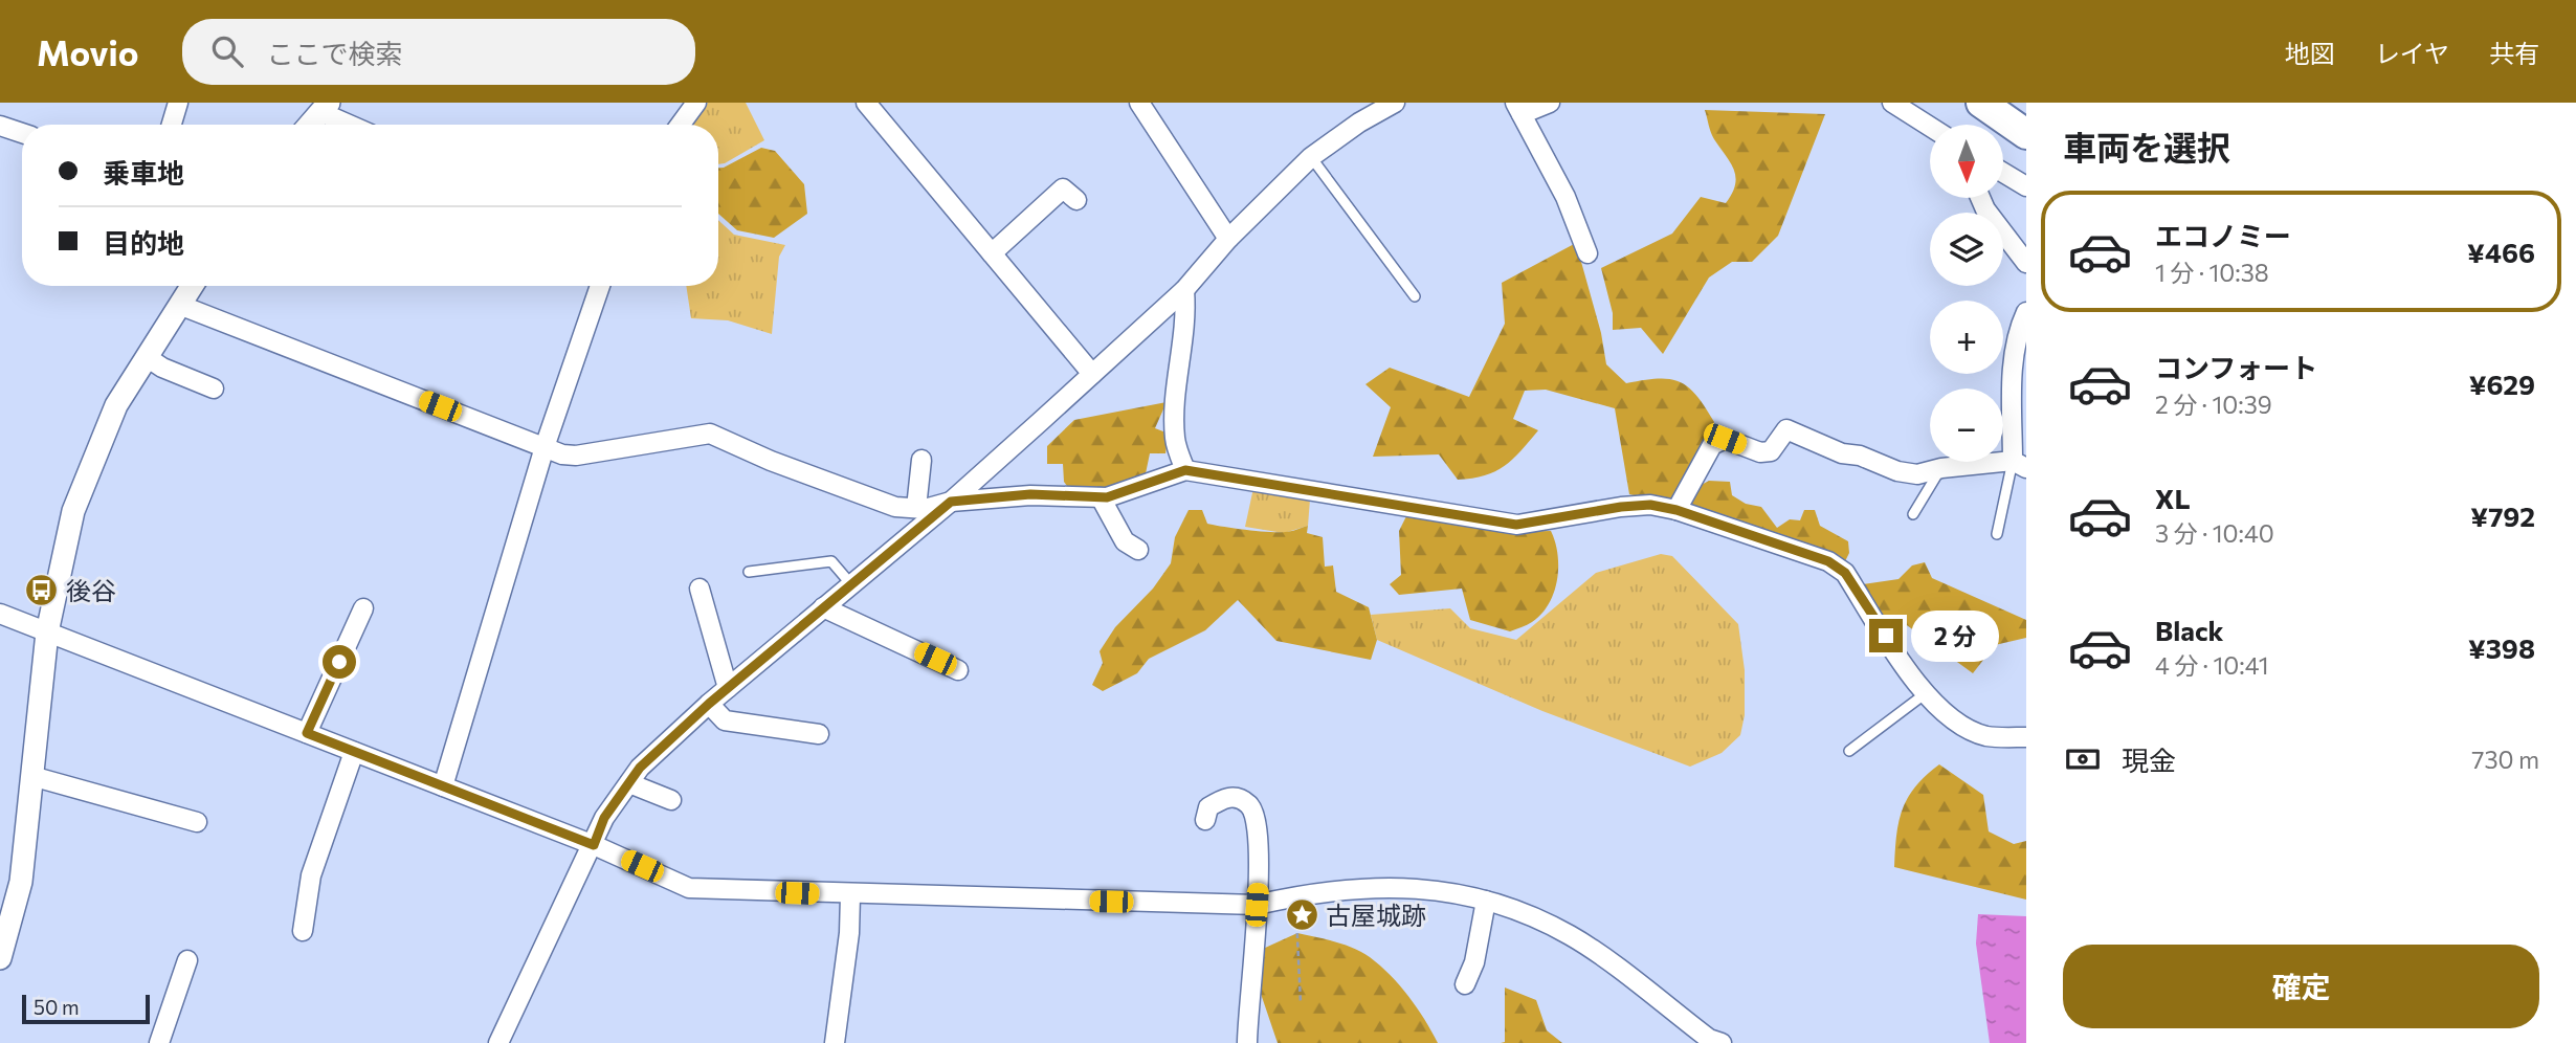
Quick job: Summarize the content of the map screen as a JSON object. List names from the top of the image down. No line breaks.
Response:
{"places":{"bus stop":["後谷"],"place":["古屋城跡"]},"scale_bar":"50 m","north":"bottom","page":{"header":"Movio","search":"ここで検索","nav":["地図","レイヤ","共有"],"heading":"車両を選択","map_buttons":["+","−"],"banner":["乗車地","目的地"],"list":[{"name":"エコノミー","note":"1 分 · 10:38","value":"¥466"},{"name":"コンフォート","note":"2 分 · 10:39","value":"¥629"},{"name":"XL","note":"3 分 · 10:40","value":"¥792"},{"name":"Black","note":"4 分 · 10:41","value":"¥398"}],"bubble":"2 分","pay":["現金","730 m"],"buttons":"確定","scale":"50 m"}}
